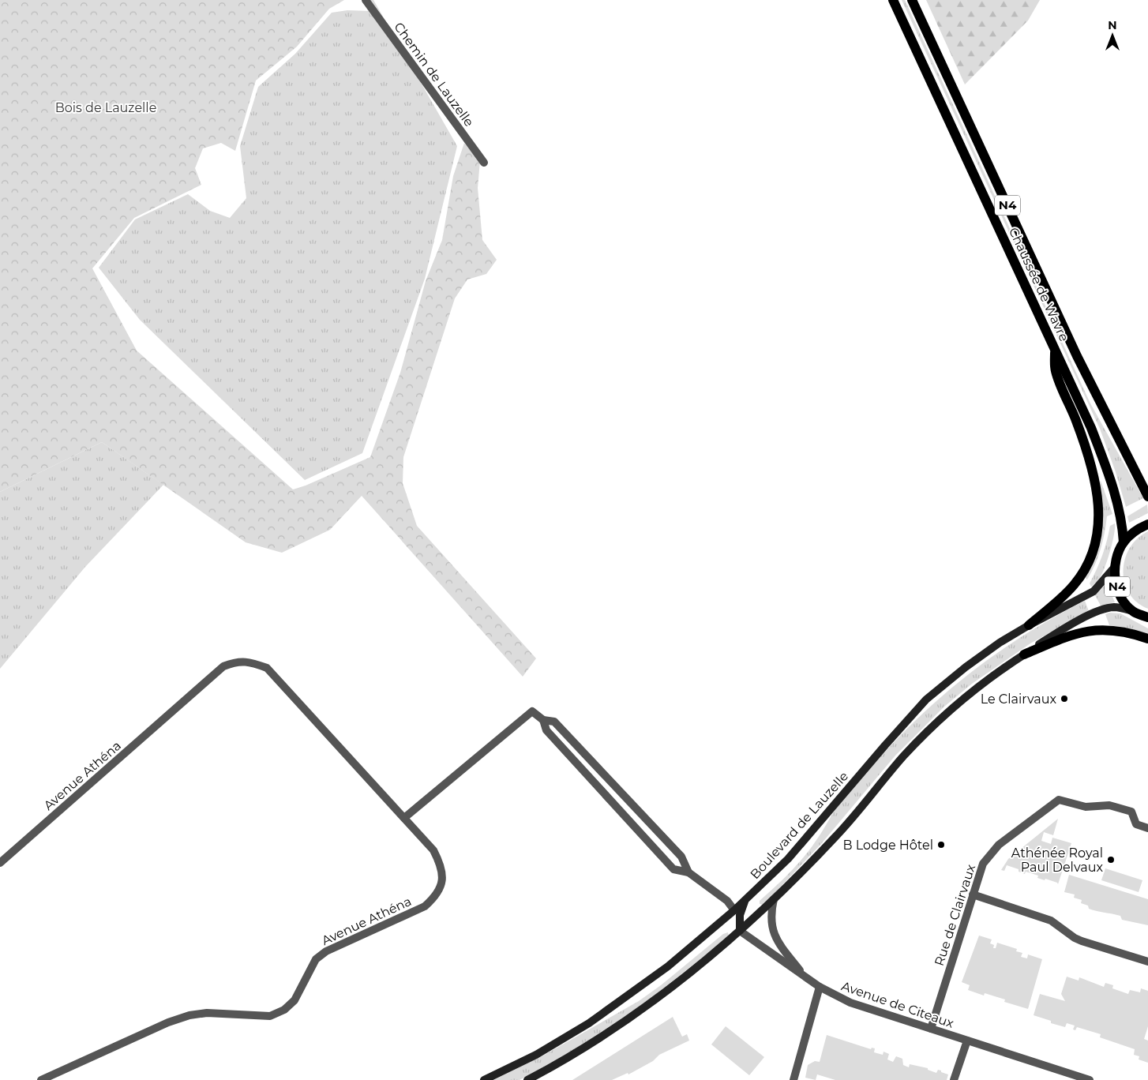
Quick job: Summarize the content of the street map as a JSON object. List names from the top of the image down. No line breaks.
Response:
{"streets":{"main road":["N4","Chaussée de Wavre","Boulevard de Lauzelle"],"street":["Chemin de Lauzelle","Avenue Athéna","Rue de Clairvaux","Avenue de Citeaux"]},"crossings":[["Chaussée de Wavre","Boulevard de Lauzelle"],["Rue de Clairvaux","Avenue de Citeaux"]],"parks":["Bois de Lauzelle"],"places":["Le Clairvaux","B Lodge Hôtel","Athénée Royal Paul Delvaux"],"north":"top"}
